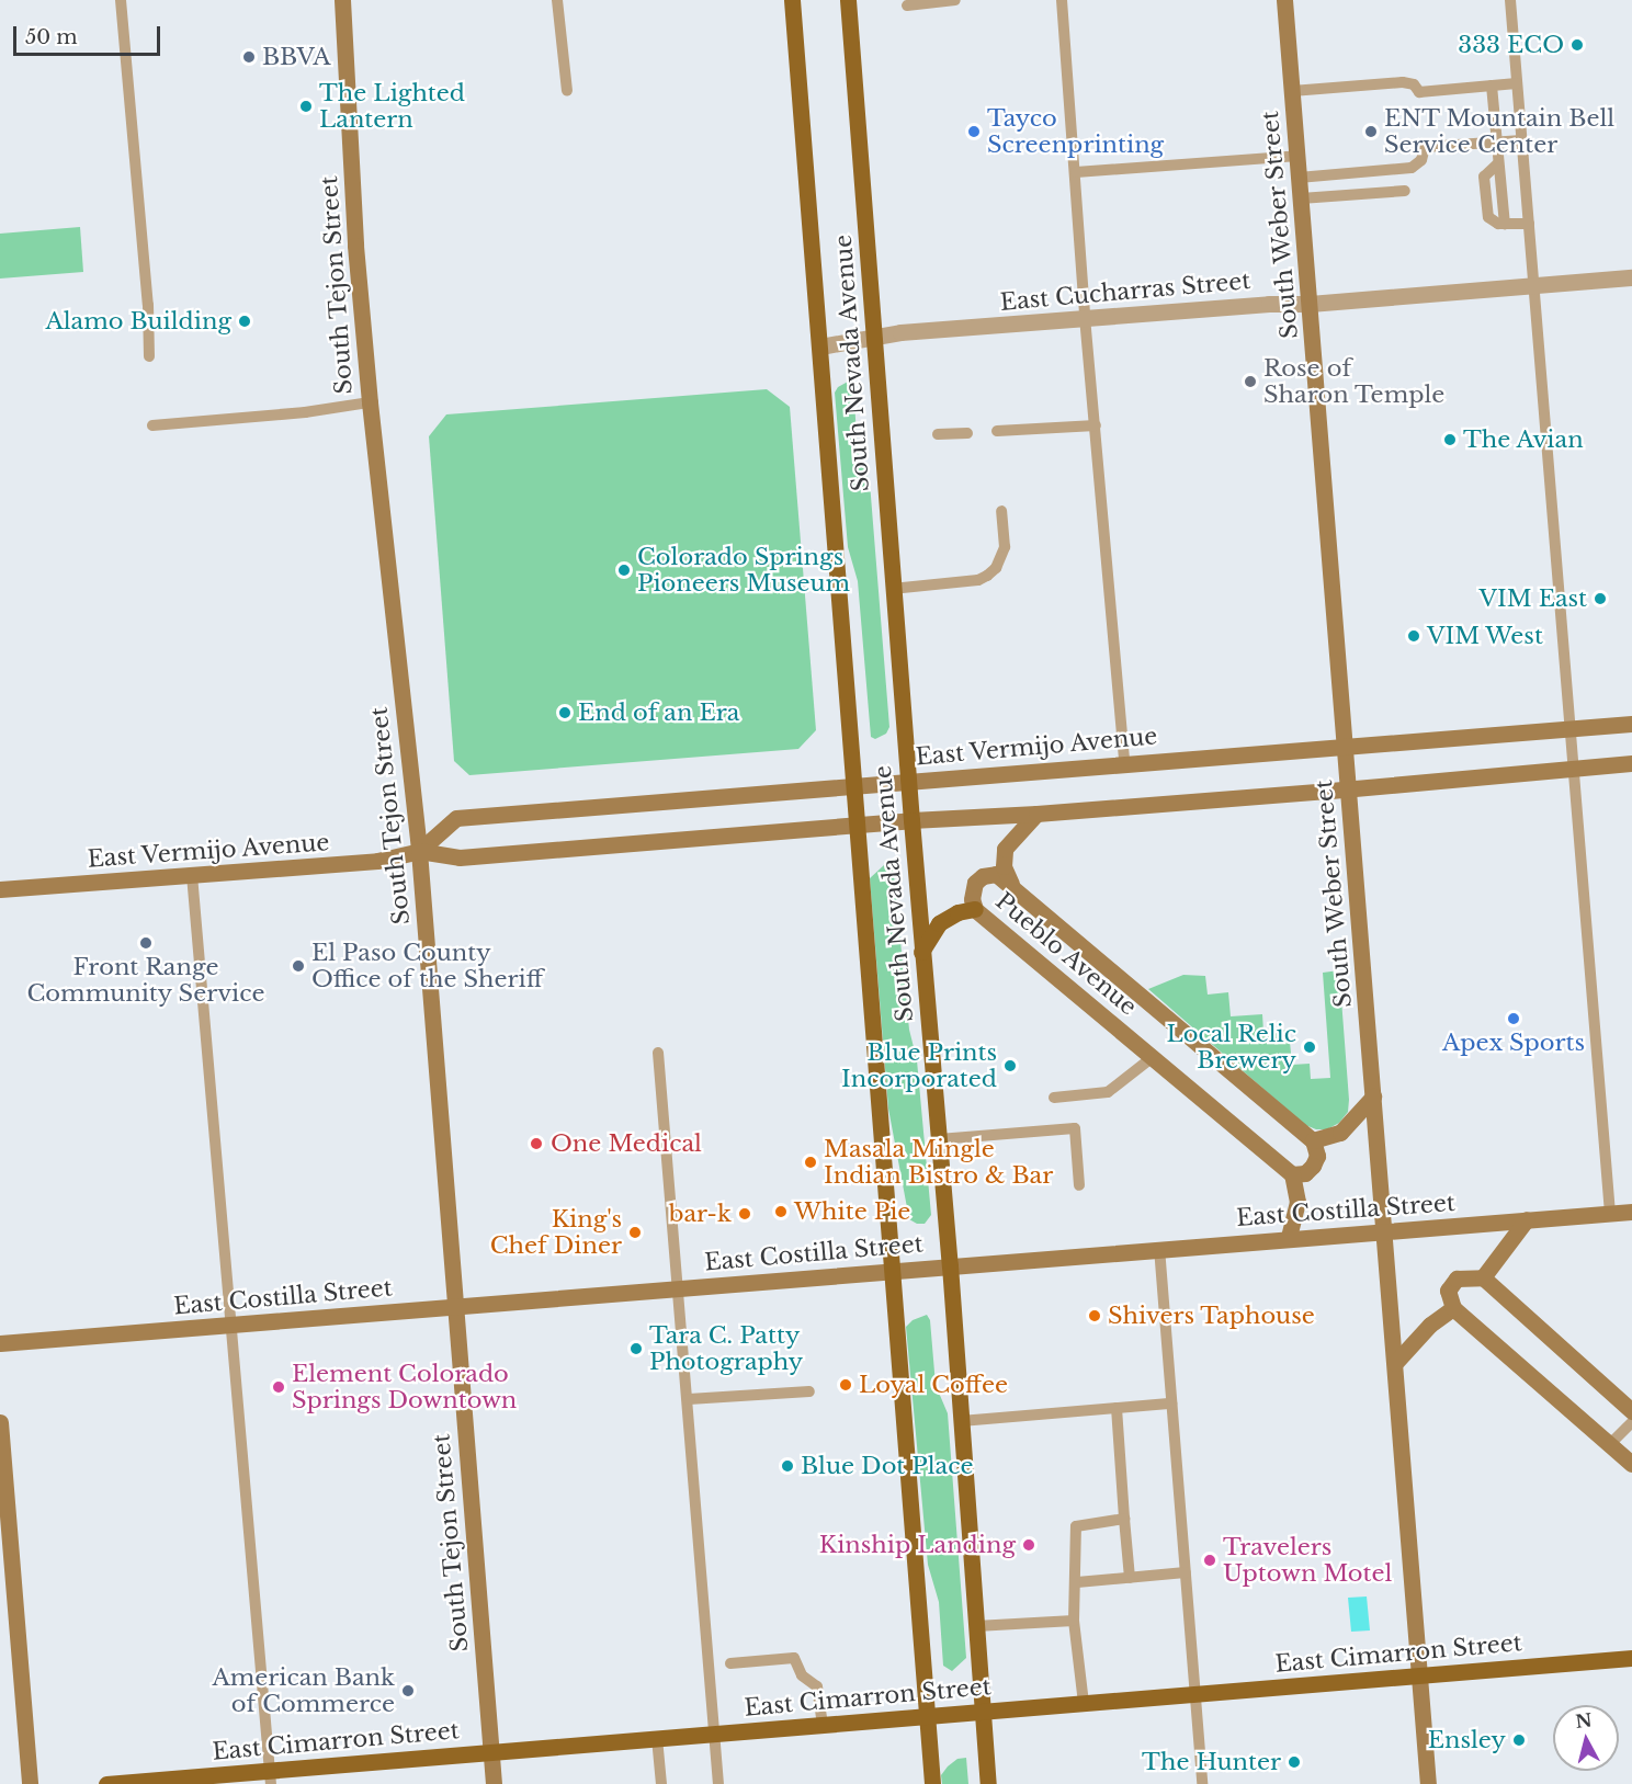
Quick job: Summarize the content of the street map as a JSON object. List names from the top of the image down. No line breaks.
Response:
{"streets":{"main road":["South Nevada Avenue","East Cimarron Street"],"street":["South Weber Street","South Tejon Street","East Cucharras Street","East Vermijo Avenue","Pueblo Avenue","East Costilla Street"]},"crossings":[["South Weber Street","East Cucharras Street"],["South Weber Street","East Vermijo Avenue"],["South Weber Street","East Costilla Street"],["South Weber Street","East Cimarron Street"],["South Tejon Street","East Vermijo Avenue"],["South Tejon Street","East Costilla Street"],["South Tejon Street","East Cimarron Street"],["East Cucharras Street","South Nevada Avenue"],["South Nevada Avenue","East Vermijo Avenue"],["South Nevada Avenue","East Costilla Street"],["South Nevada Avenue","East Cimarron Street"]],"places":["333 ECO","BBVA","The Lighted Lantern","Tayco Screenprinting","ENT Mountain Bell Service Center","Alamo Building","Rose of Sharon Temple","The Avian","Colorado Springs Pioneers Museum","VIM East","VIM West","End of an Era","Front Range Community Service","El Paso County Office of the Sheriff","Apex Sports","Local Relic Brewery","Blue Prints Incorporated","One Medical","Masala Mingle Indian Bistro & Bar","White Pie","bar-k","King's Chef Diner","Shivers Taphouse","Tara C. Patty Photography","Loyal Coffee","Element Colorado Springs Downtown","Blue Dot Place","Kinship Landing","Travelers Uptown Motel","American Bank of Commerce","Ensley","The Hunter"],"scale_bar":"50 m","north":"top"}
